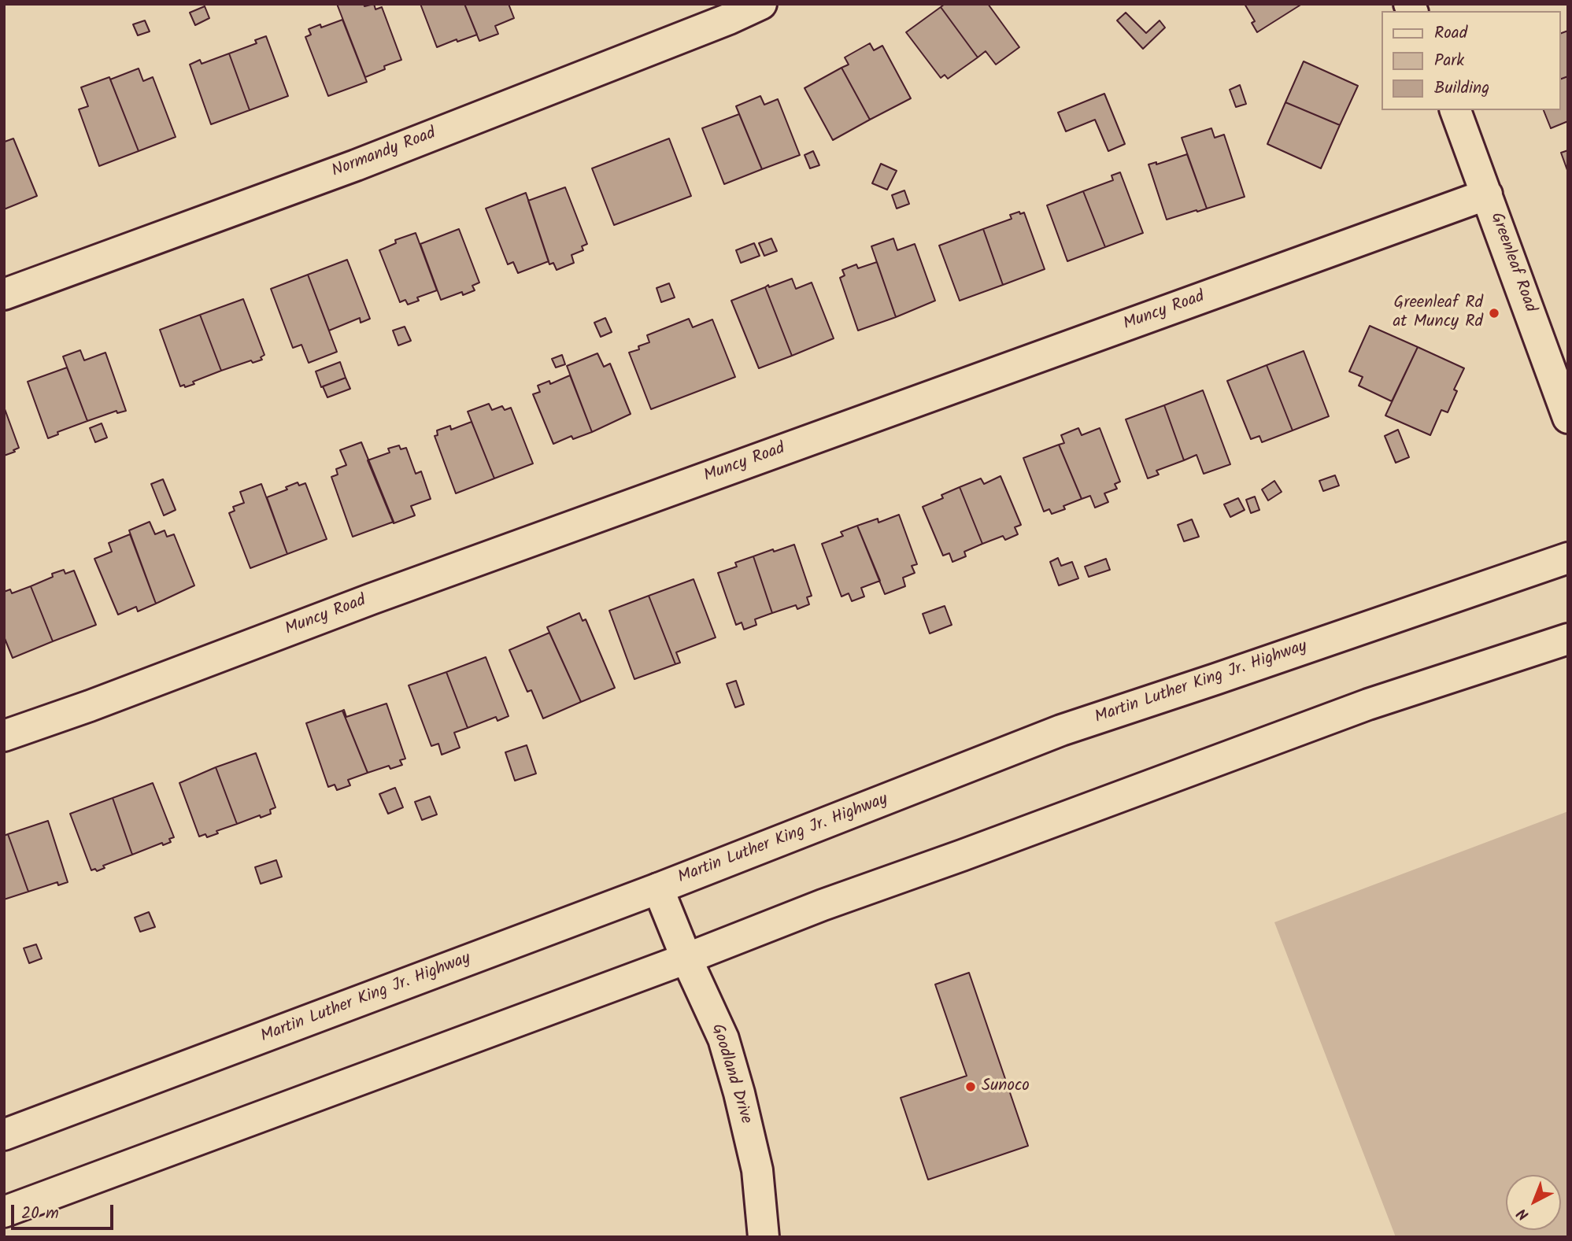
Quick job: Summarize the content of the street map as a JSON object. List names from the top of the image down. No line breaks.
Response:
{"streets":{"main road":["Normandy Road","Greenleaf Road","Muncy Road","Martin Luther King Jr. Highway","Goodland Drive"]},"crossings":[["Greenleaf Road","Muncy Road"],["Martin Luther King Jr. Highway","Goodland Drive"]],"places":["Greenleaf Rd at Muncy Rd","Sunoco"],"legend":["Road","Park","Building"],"scale_bar":"20 m","north":"bottom left"}
